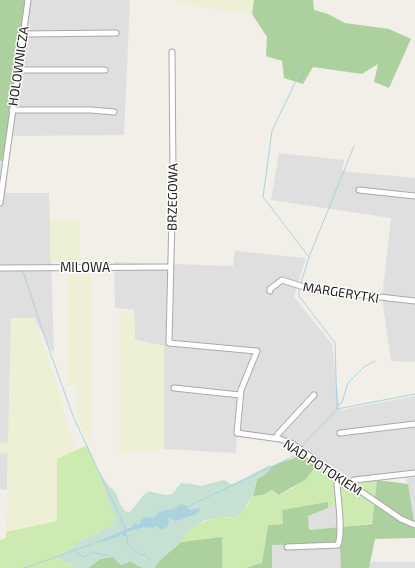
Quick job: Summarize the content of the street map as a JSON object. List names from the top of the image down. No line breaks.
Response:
{"streets":{"street":["HOLOWNICZA","BRZEGOWA","MILOWA","MARGERYTKI","NAD POTOKIEM"]},"crossings":[["BRZEGOWA","MILOWA"],["BRZEGOWA","NAD POTOKIEM"]]}
